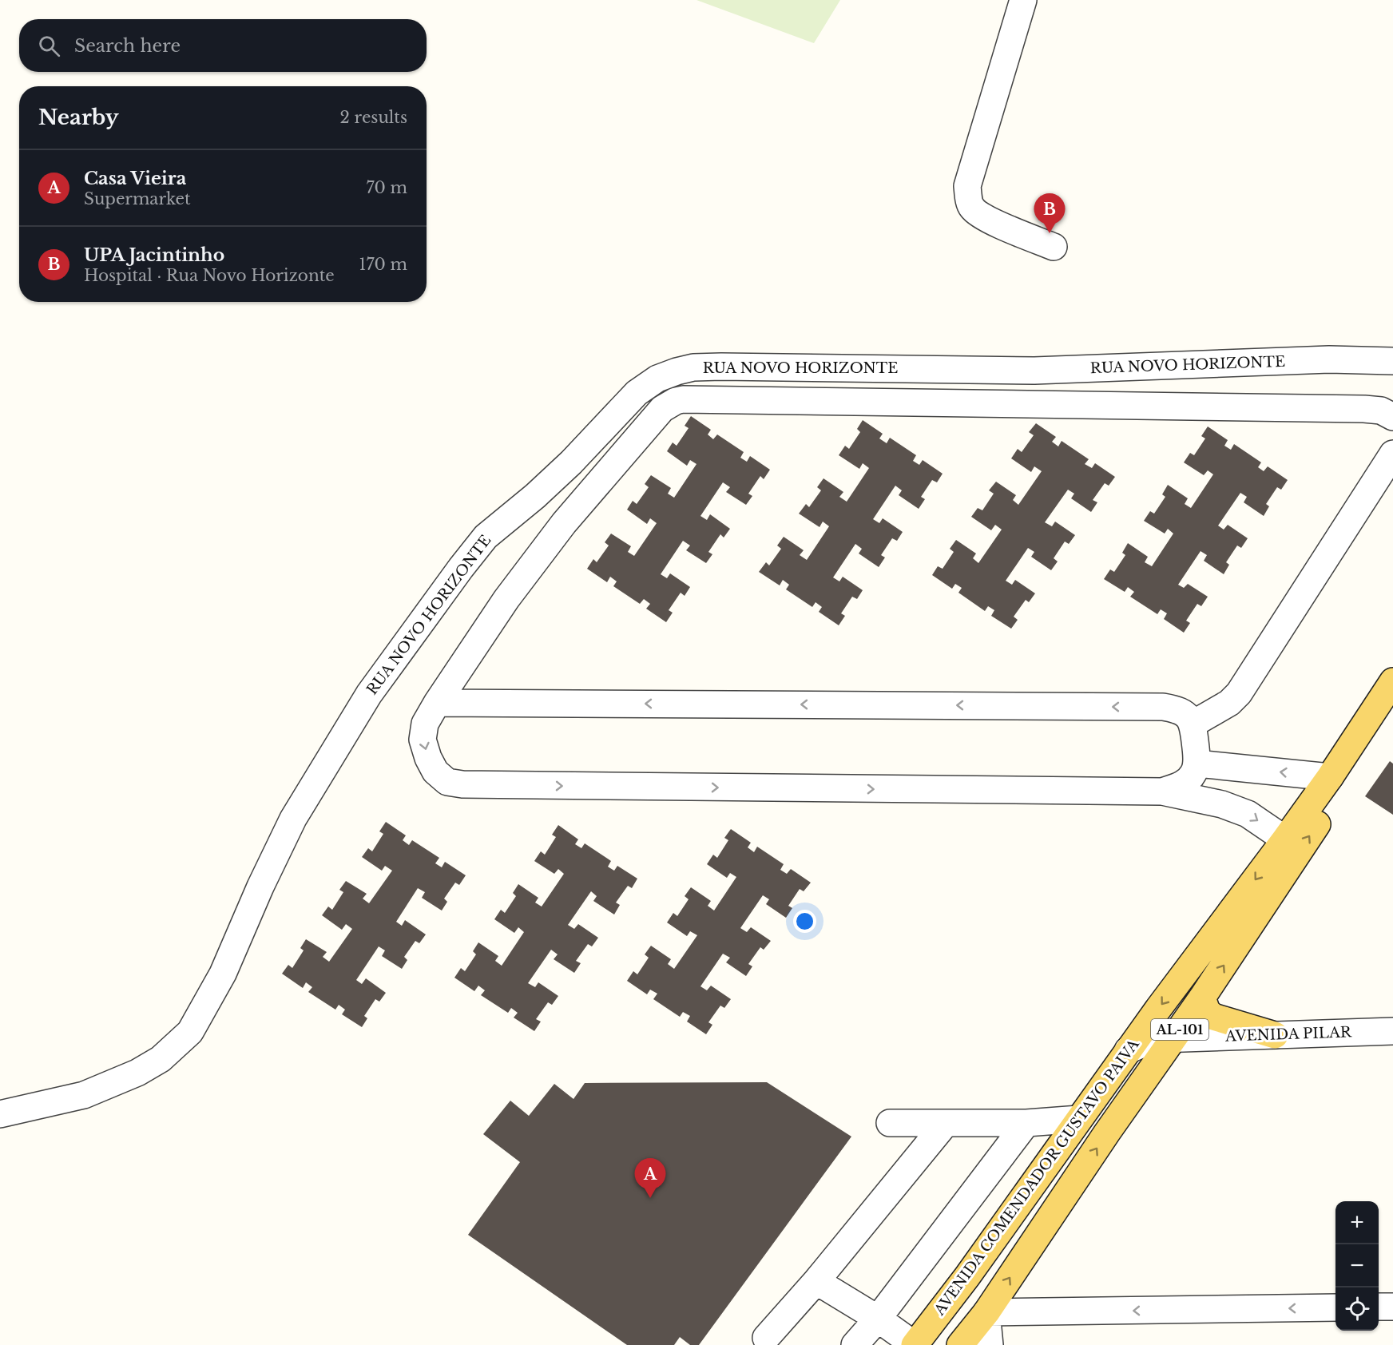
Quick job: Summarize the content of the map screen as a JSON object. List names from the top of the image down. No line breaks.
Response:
{"streets":{"main road":["AL-101","AVENIDA COMENDADOR GUSTAVO PAIVA"],"street":["RUA NOVO HORIZONTE","AVENIDA PILAR"]},"crossings":[["AVENIDA PILAR","AVENIDA COMENDADOR GUSTAVO PAIVA"]],"page":{"search":"Search here","heading":["Nearby","2 results"],"list":[{"mark":"A","name":"Casa Vieira","note":"Supermarket","value":"70 m"},{"mark":"B","name":"UPA Jacintinho","note":"Hospital · Rua Novo Horizonte","value":"170 m"}],"pins":["B","A"],"map_buttons":["+","−"]}}
